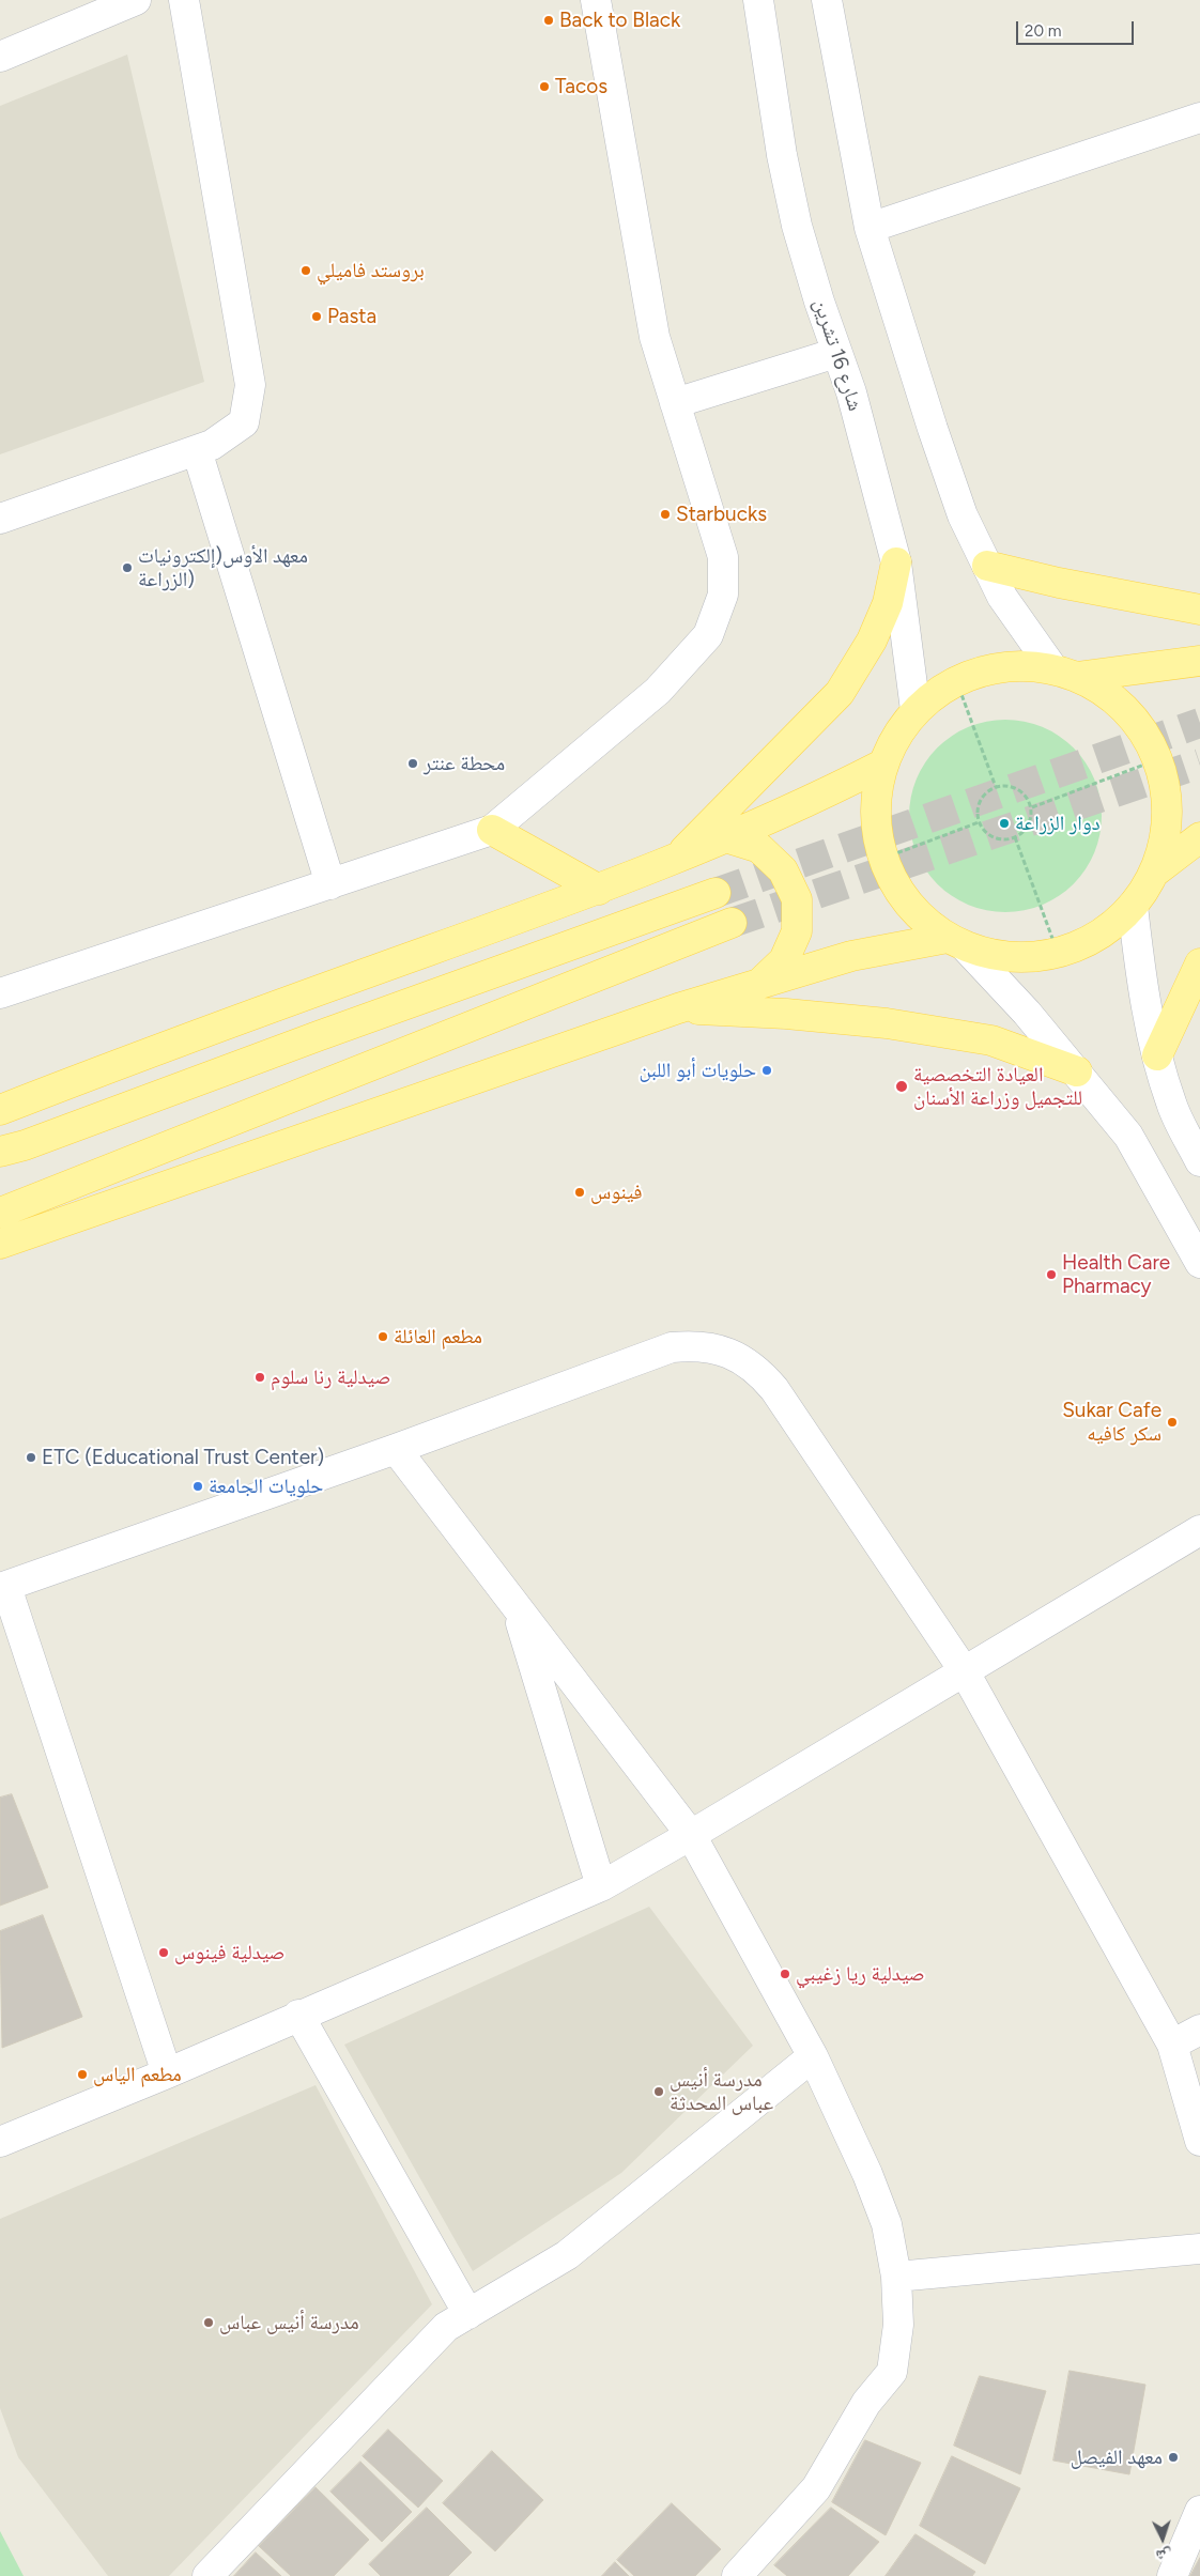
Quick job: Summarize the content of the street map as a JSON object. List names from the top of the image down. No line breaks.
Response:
{"streets":{"street":["شارع 16 تشرين"]},"places":["Back to Black","Tacos","بروستد فاميلي","Pasta","Starbucks","معهد الأوس(إلكترونيات الزراعة)","محطة عنتر","دوار الزراعة","حلويات أبو اللبن","العيادة التخصصية للتجميل وزراعة الأسنان","فينوس","Health Care Pharmacy","مطعم العائلة","صيدلية رنا سلوم","Sukar Cafe سكر كافيه","ETC (Educational Trust Center)","حلويات الجامعة","صيدلية فينوس","صيدلية ريا زغيبي","مطعم الياس","مدرسة أنيس عباس المحدثة","مدرسة أنيس عباس","معهد الفيصل"],"scale_bar":"20 m","north":"bottom"}
